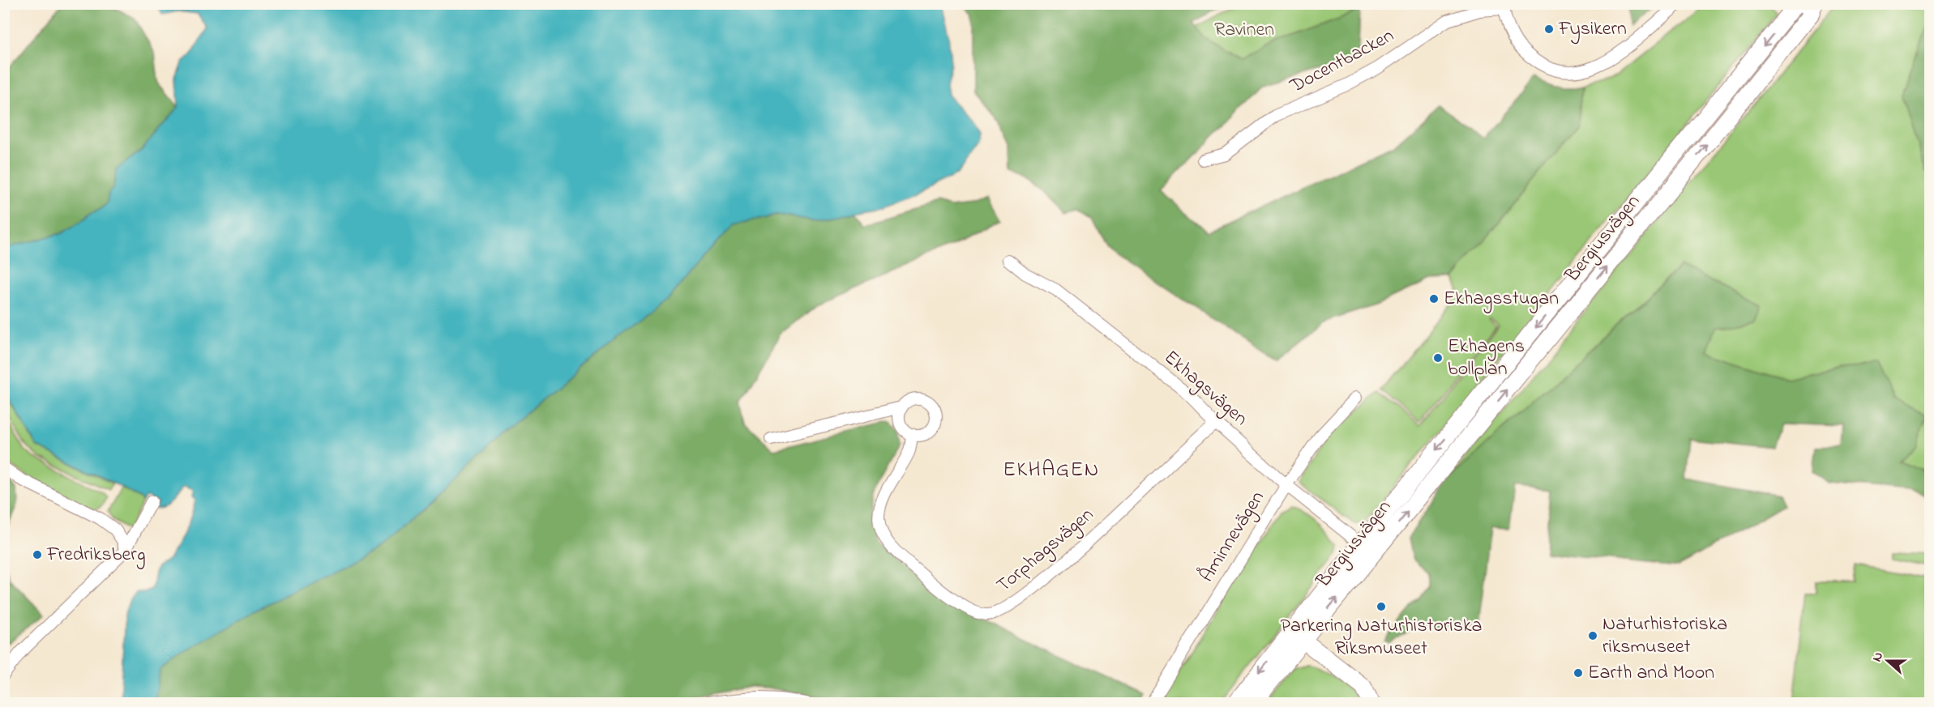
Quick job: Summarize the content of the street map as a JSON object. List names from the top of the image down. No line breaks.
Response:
{"streets":{"street":["Docentbacken","Bergiusvägen","Ekhagsvägen","Åminnevägen","Torphagsvägen"]},"crossings":[["Bergiusvägen","Ekhagsvägen"],["Ekhagsvägen","Åminnevägen"],["Ekhagsvägen","Torphagsvägen"]],"districts":["EKHAGEN"],"parks":["Ravinen"],"places":["Fysikern","Ekhagsstugan","Ekhagens bollplan","Fredriksberg","Parkering Naturhistoriska Riksmuseet","Naturhistoriska riksmuseet","Earth and Moon"],"north":"left"}
